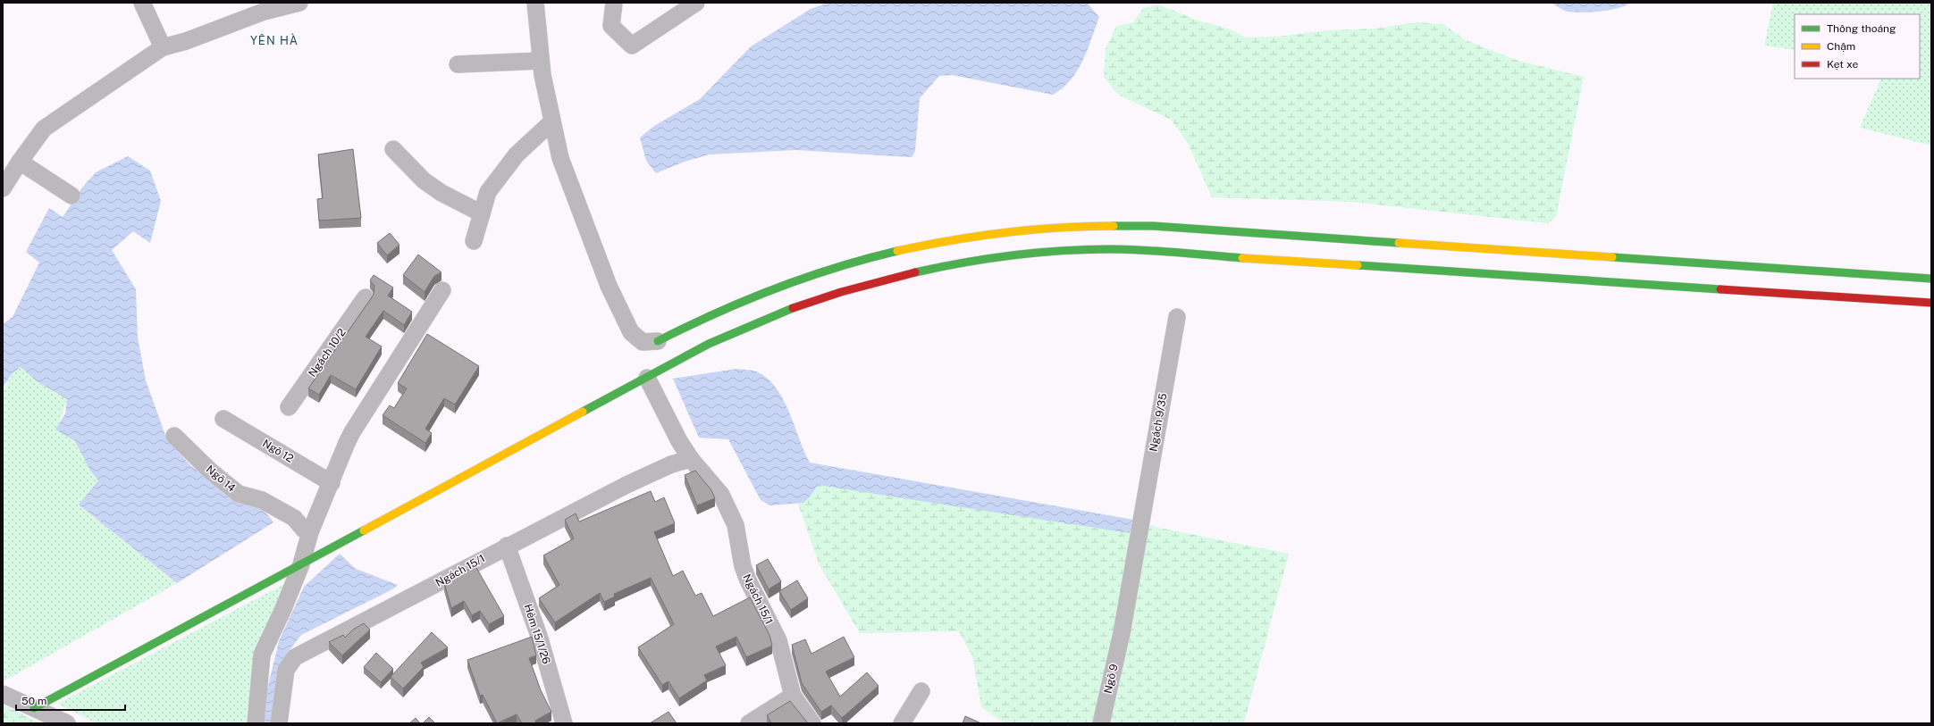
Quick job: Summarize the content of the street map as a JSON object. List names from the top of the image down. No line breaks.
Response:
{"streets":{"street":["Ngách 10/2","Ngách 9/35","Ngõ 12","Ngõ 14","Ngách 15/1","Hẻm 15/1/26","Ngõ 9"]},"crossings":[["Ngách 9/35","Ngõ 9"],["Ngách 15/1","Hẻm 15/1/26"]],"districts":["YÊN HÀ"],"legend":["Thông thoáng","Chậm","Kẹt xe"],"scale_bar":"50 m"}
